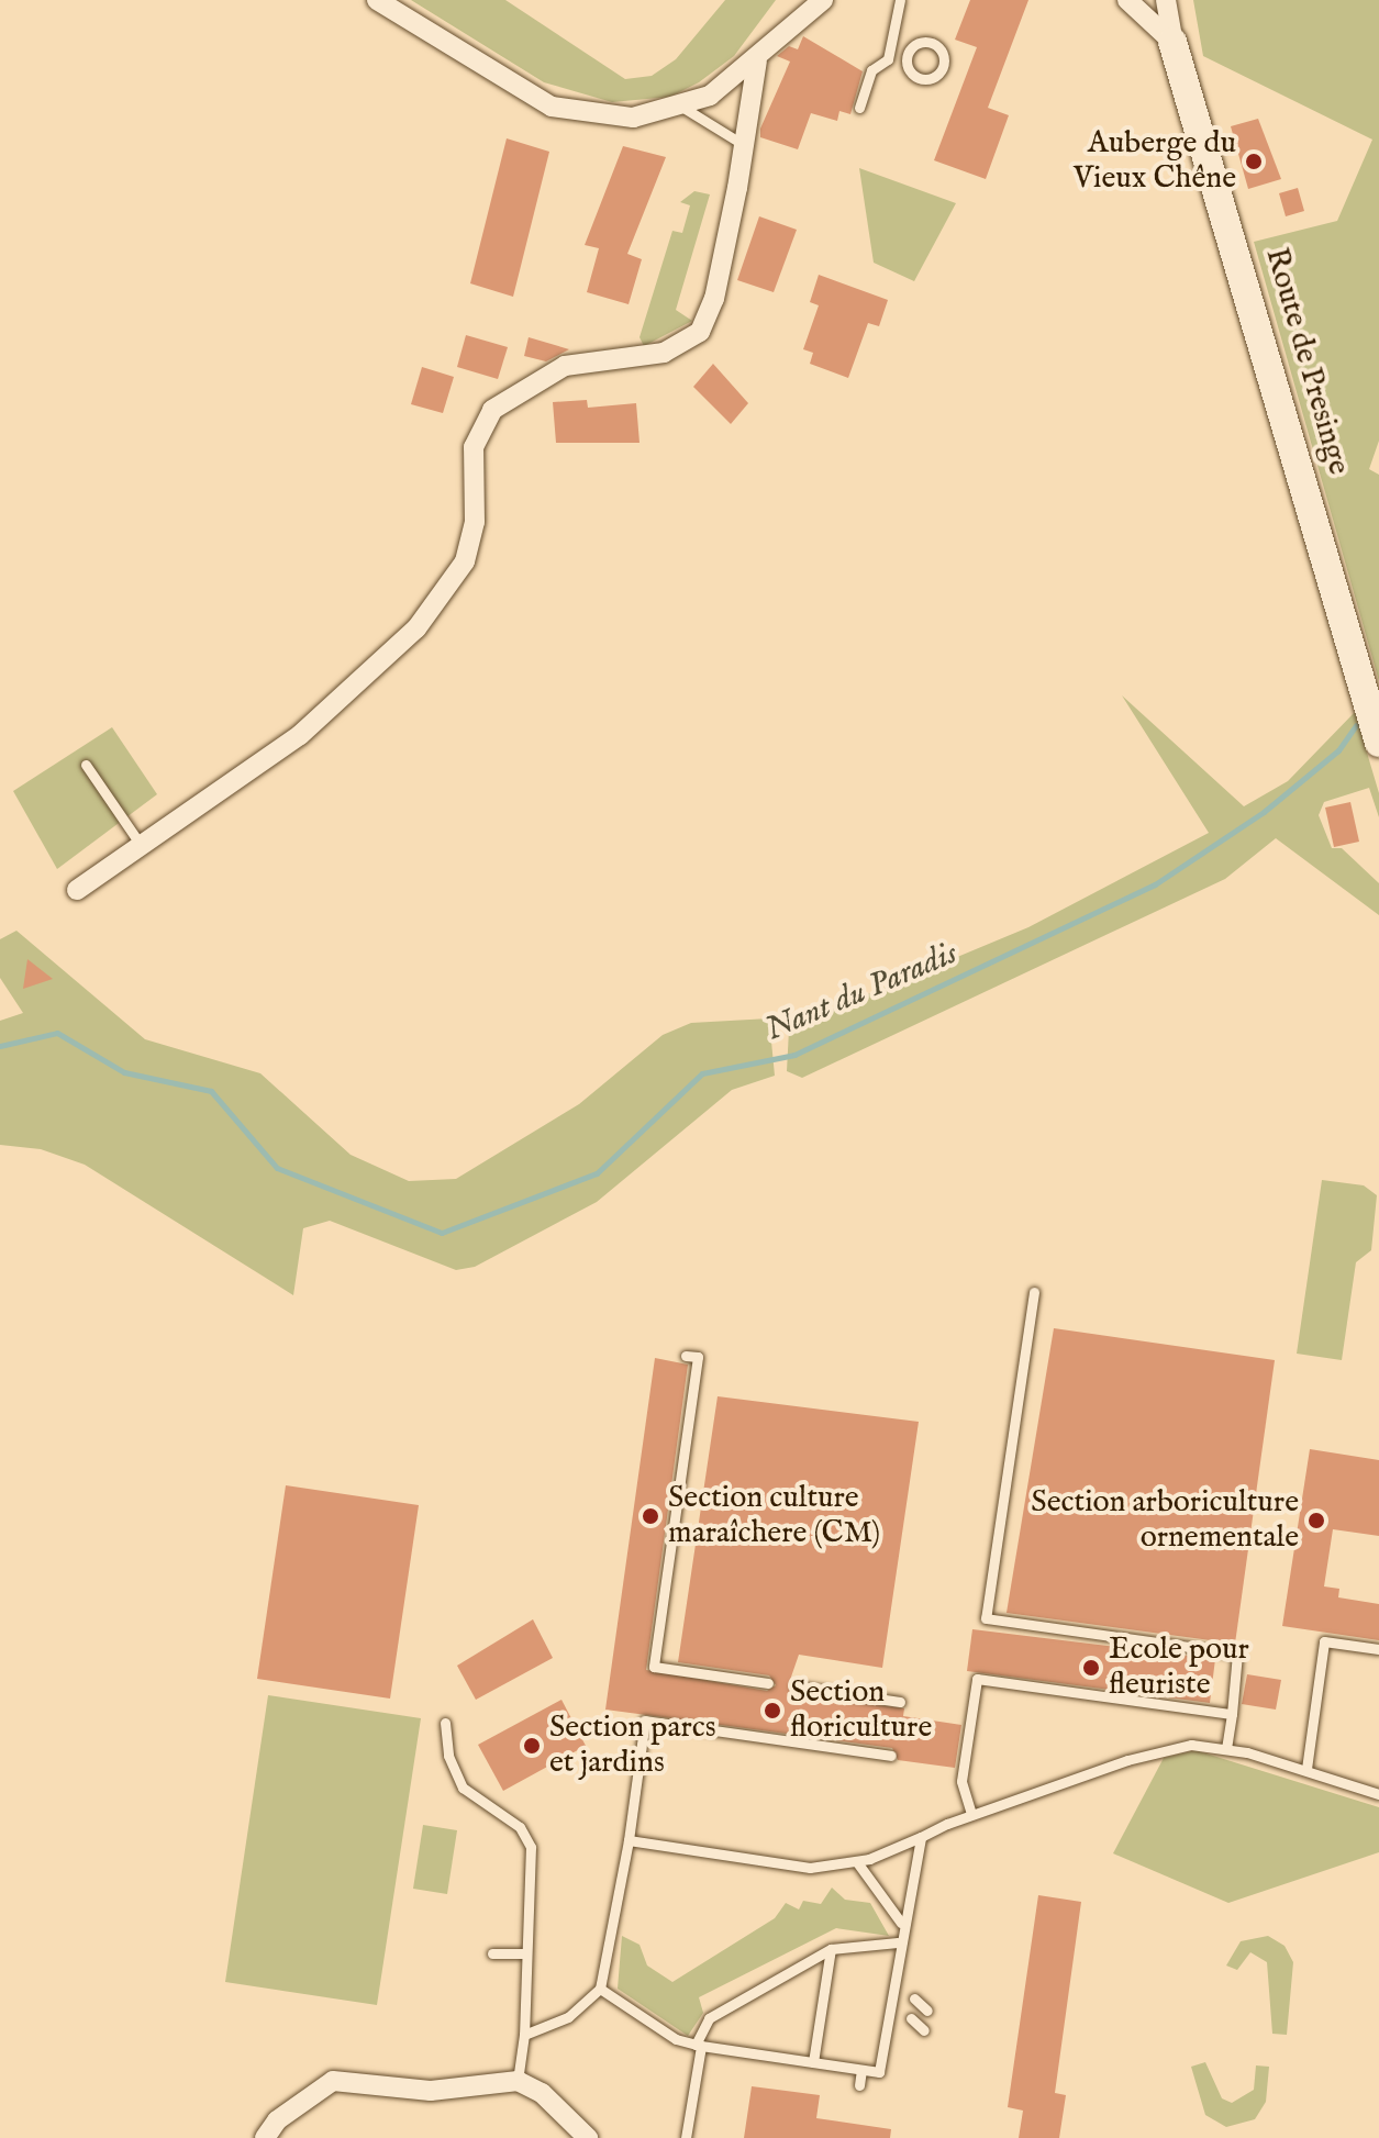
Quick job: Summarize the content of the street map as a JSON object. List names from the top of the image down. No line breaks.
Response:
{"streets":{"street":["Route de Presinge"]},"water":["Nant du Paradis"],"places":["Auberge du Vieux Chêne","Section culture maraîchere (CM)","Section arboriculture ornementale","Ecole pour fleuriste","Section floriculture","Section parcs et jardins"]}
